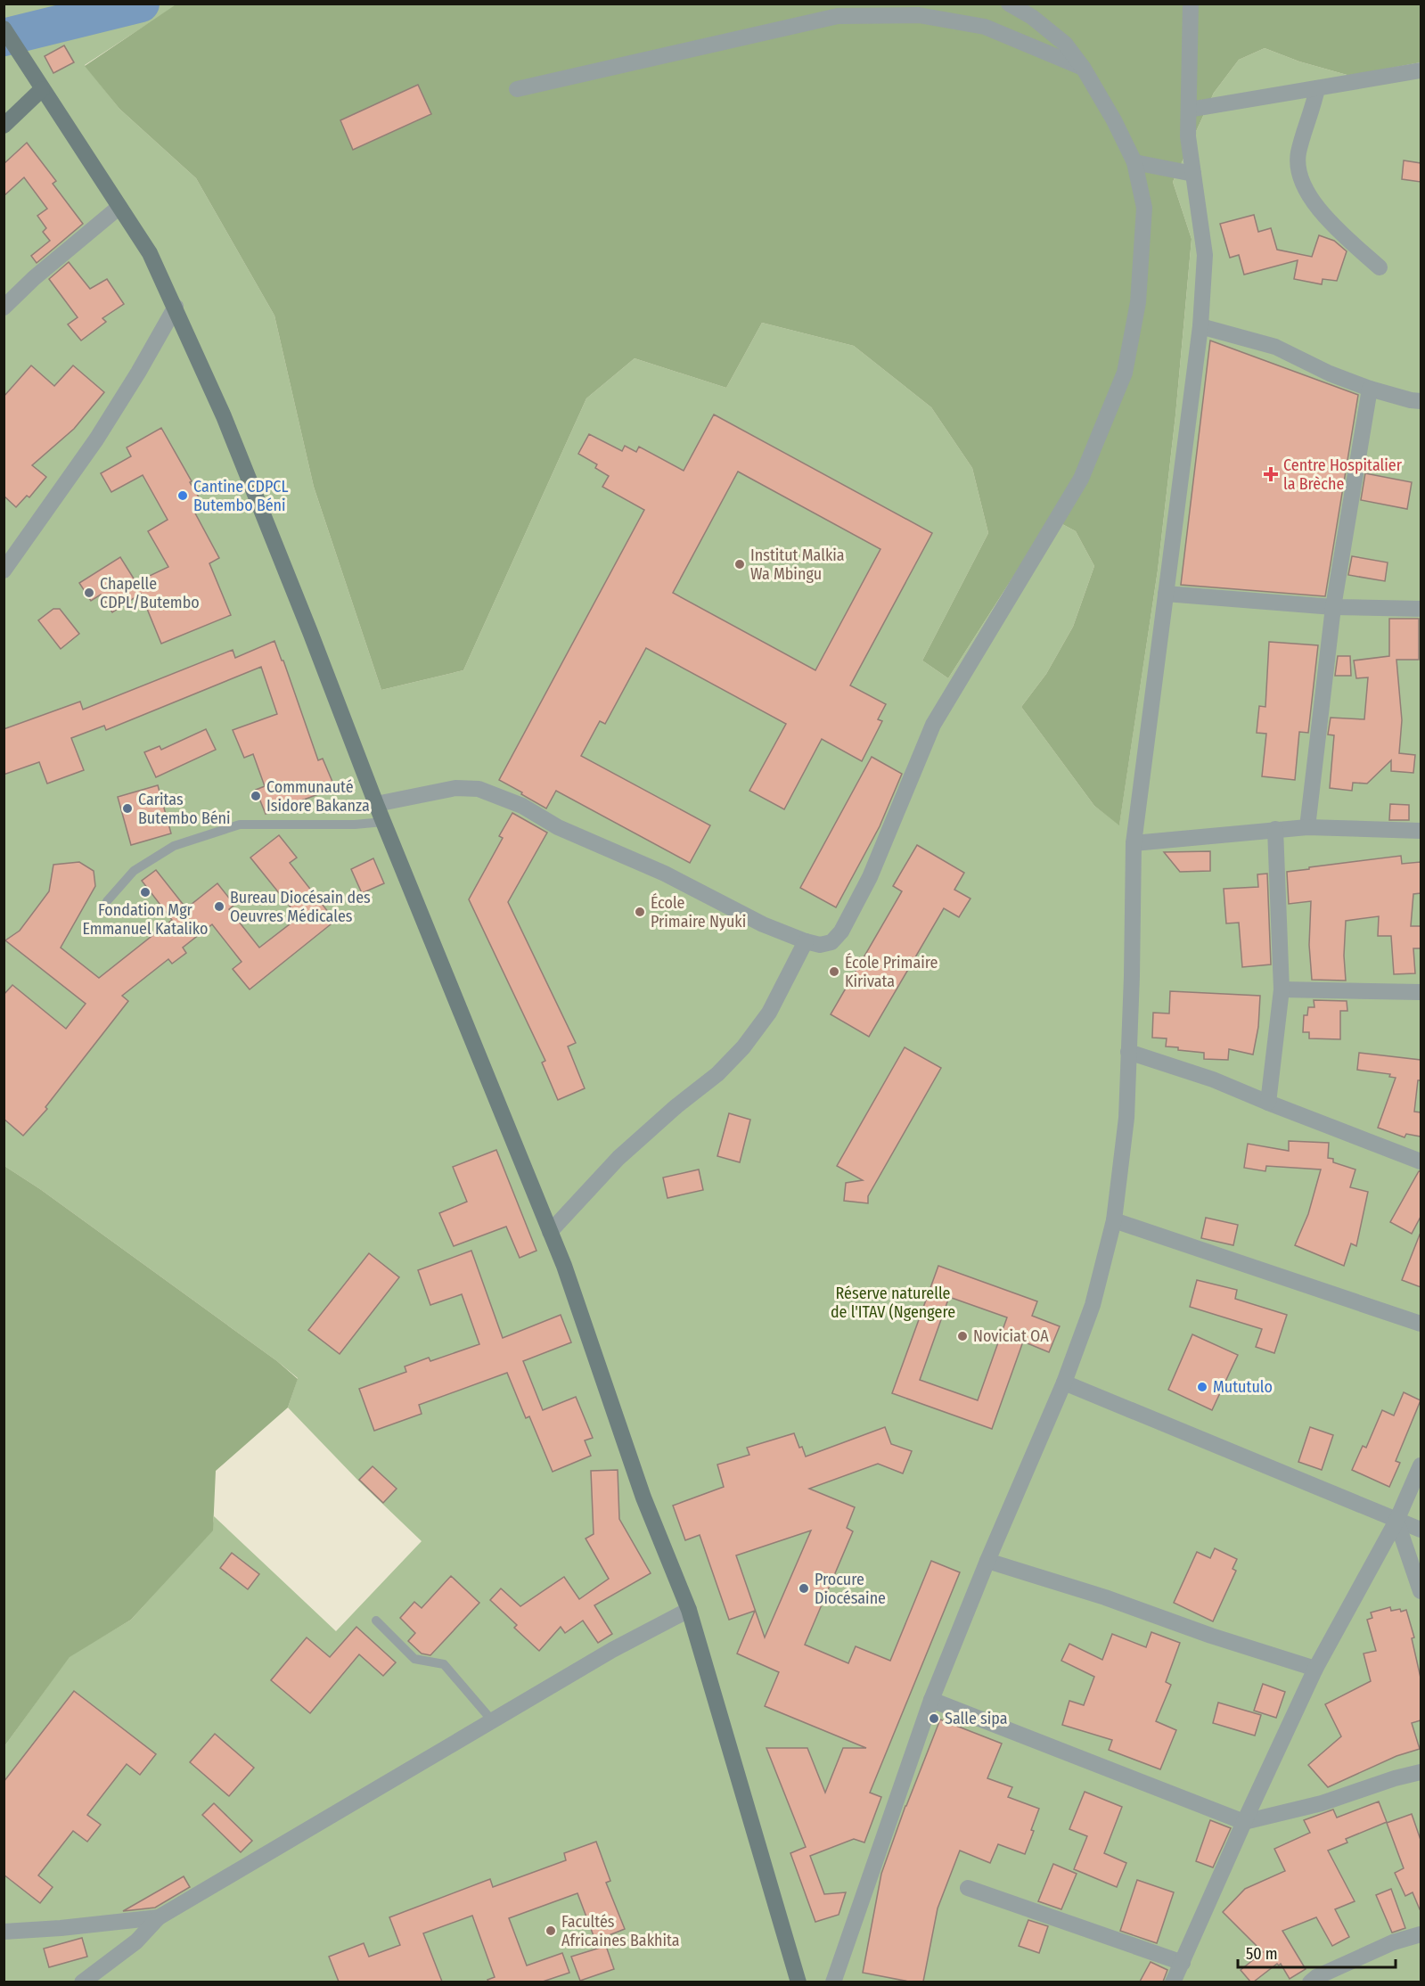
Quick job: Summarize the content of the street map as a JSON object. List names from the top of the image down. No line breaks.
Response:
{"parks":["Réserve naturelle de l'ITAV (Ngengere"],"places":{"health":["Centre Hospitalier la Brèche"],"other":["Cantine CDPCL Butembo Béni","Institut Malkia Wa Mbingu","Chapelle CDPL/Butembo","Communauté Isidore Bakanza","Caritas Butembo Béni","Fondation Mgr Emmanuel Kataliko","Bureau Diocésain des Oeuvres Médicales","École Primaire Nyuki","École Primaire Kirivata","Noviciat OA","Mututulo","Procure Diocésaine","Salle sipa","Facultés Africaines Bakhita"]},"scale_bar":"50 m"}
